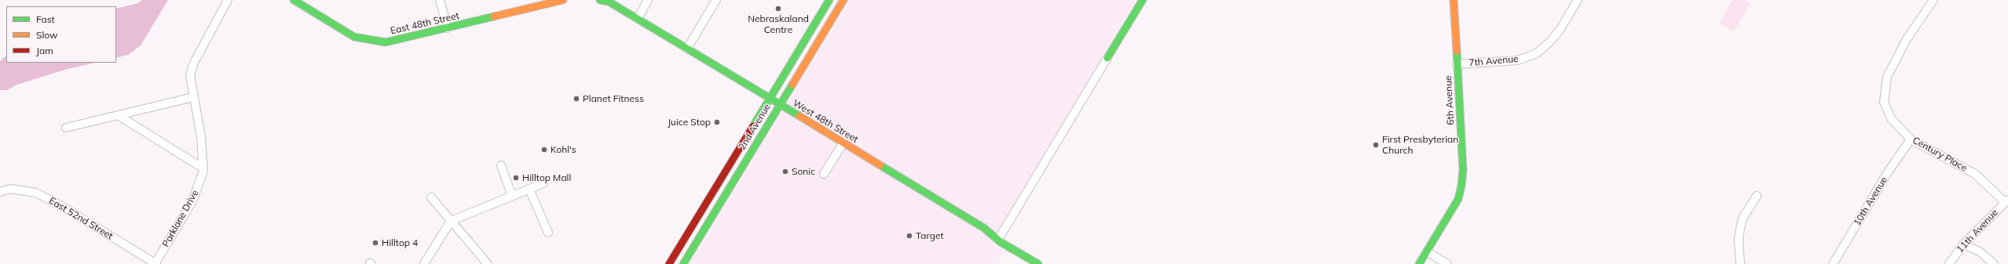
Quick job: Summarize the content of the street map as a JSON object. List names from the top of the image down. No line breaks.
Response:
{"streets":{"street":["East 48th Street","7th Avenue","6th Avenue","West 48th Street","2nd Avenue","Century Place","10th Avenue","East 52nd Street","Parklane Drive","11th Avenue"]},"crossings":[["7th Avenue","6th Avenue"],["West 48th Street","2nd Avenue"],["Century Place","10th Avenue"],["Century Place","11th Avenue"],["East 52nd Street","Parklane Drive"]],"places":["Nebraskaland Centre","Planet Fitness","Juice Stop","First Presbyterian Church","Kohl's","Sonic","Hilltop Mall","Target","Hilltop 4"],"legend":["Fast","Slow","Jam"]}
